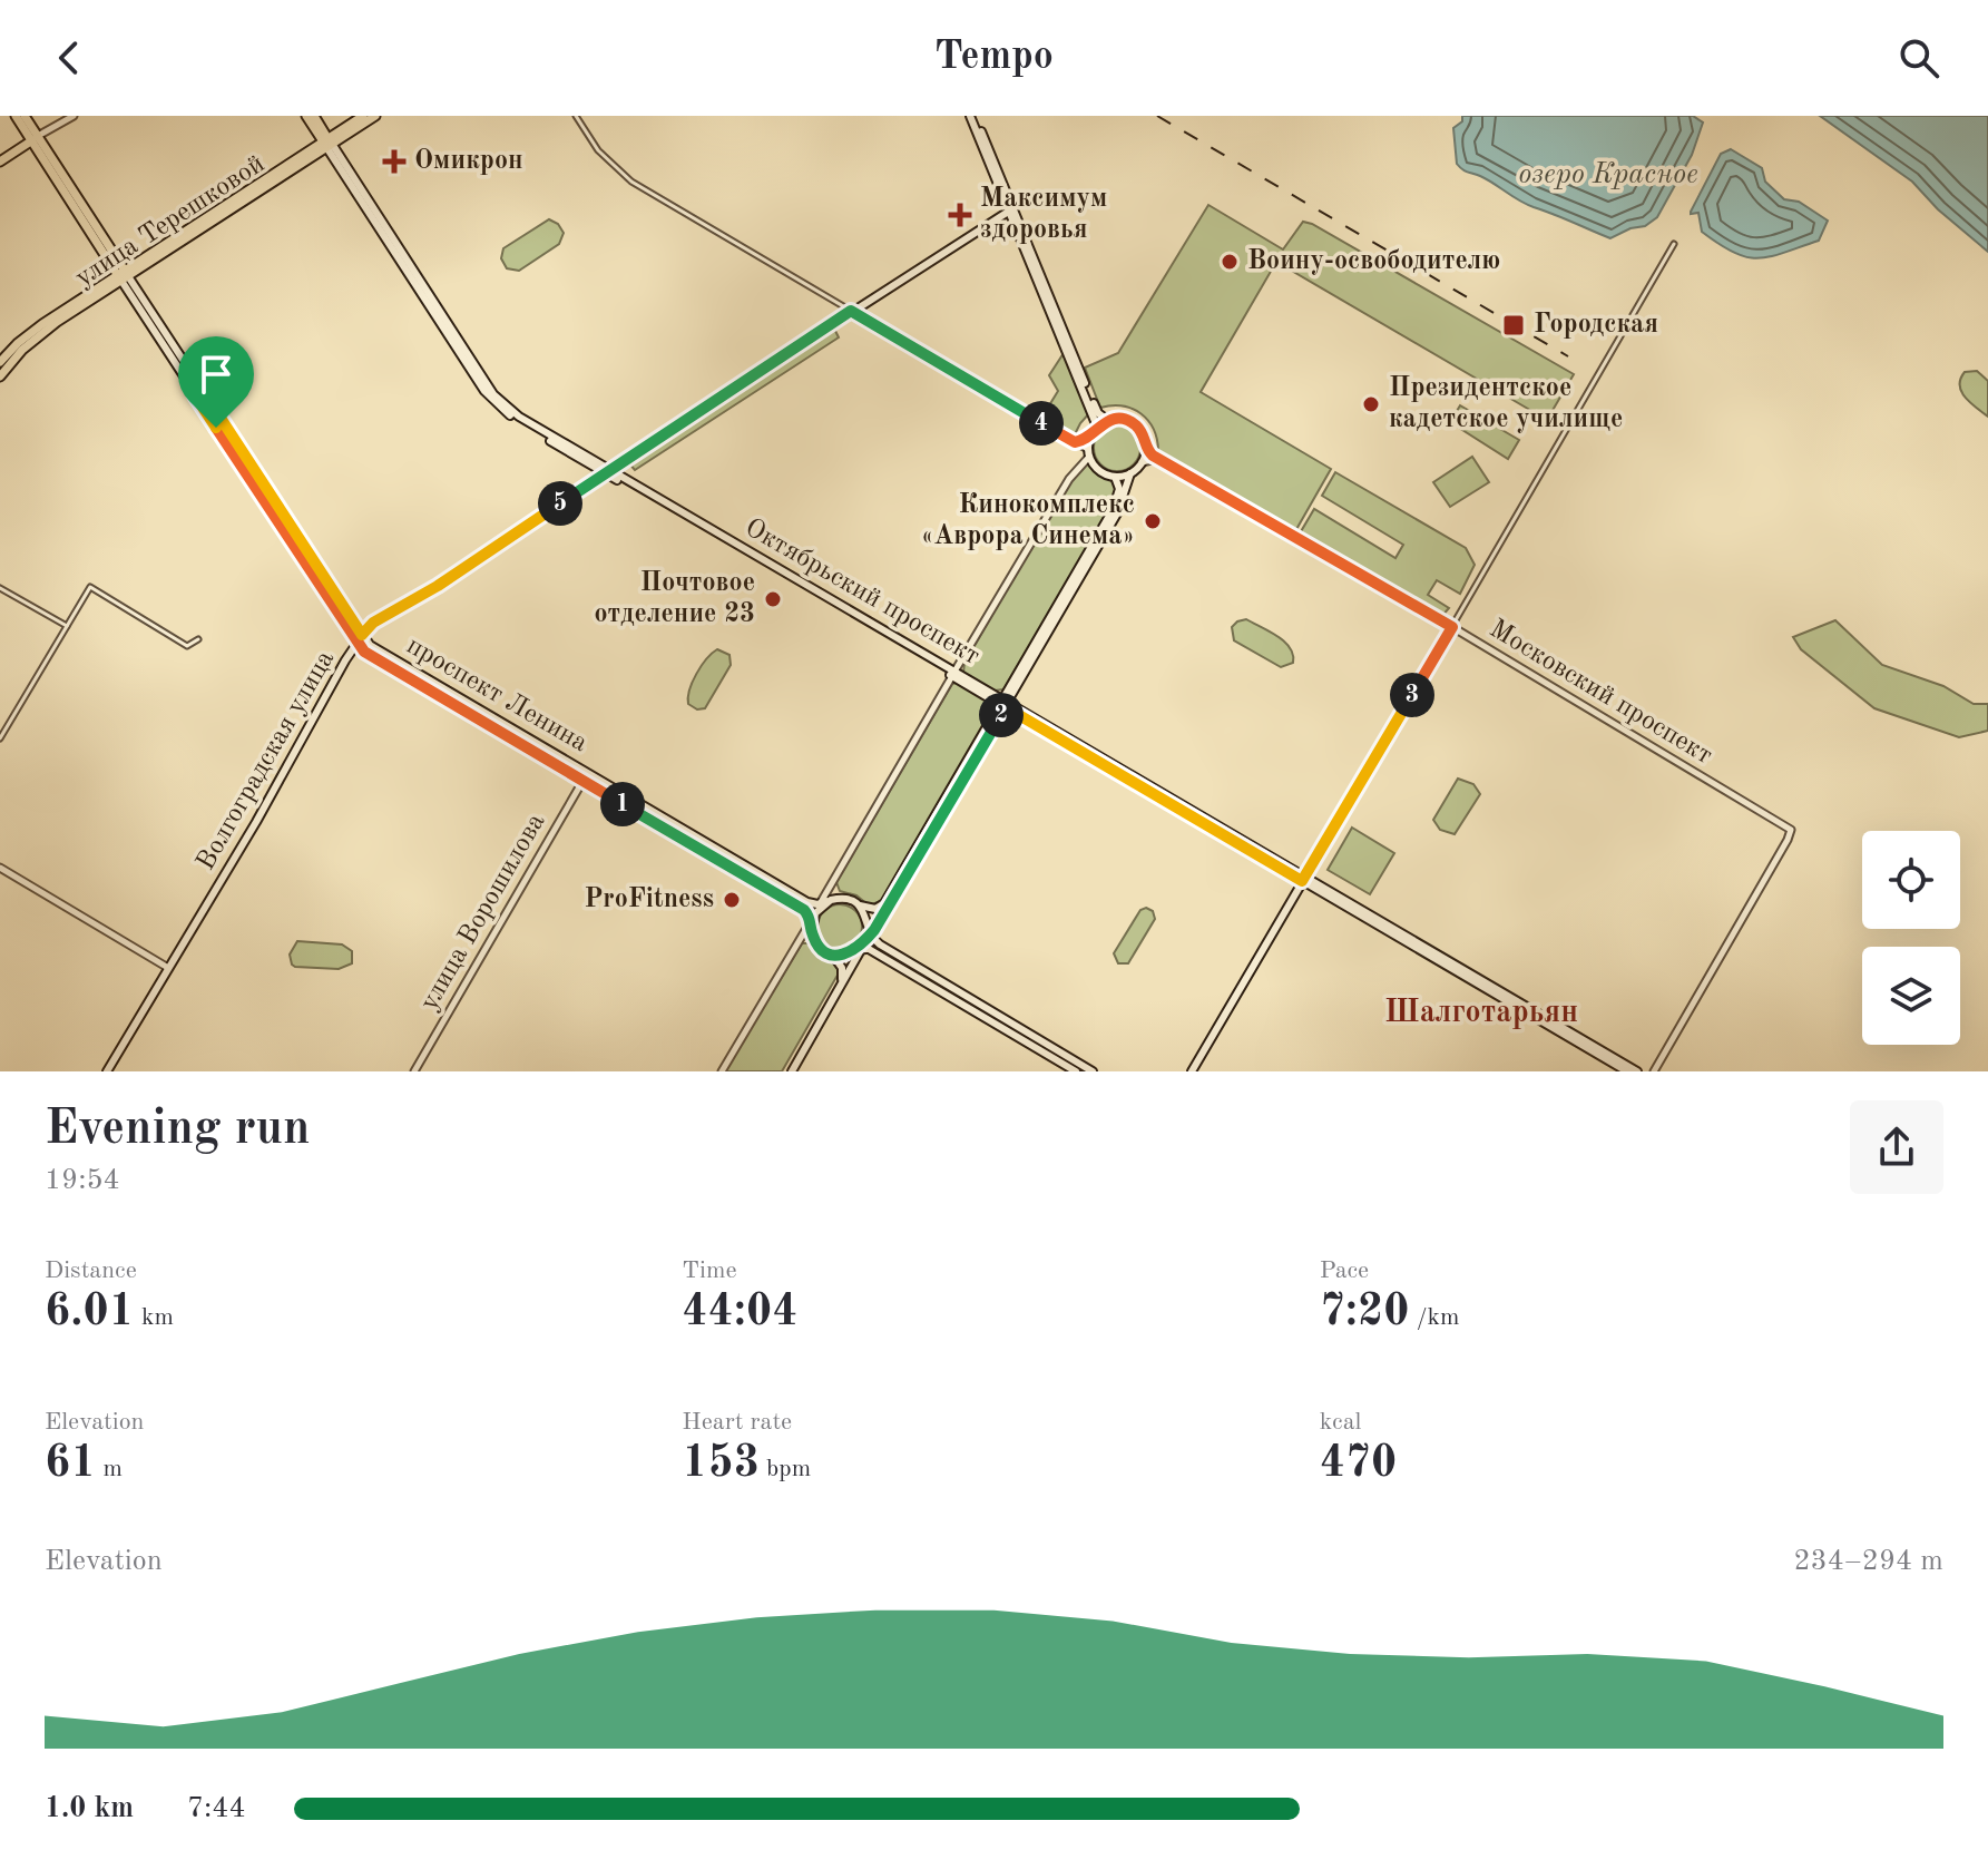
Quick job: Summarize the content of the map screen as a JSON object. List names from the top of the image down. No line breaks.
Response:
{"streets":{"main road":["улица Терешковой","Октябрьский проспект","проспект Ленина","Волгоградская улица"],"street":["Московский проспект","улица Ворошилова"]},"crossings":[["улица Терешковой","Октябрьский проспект"],["улица Терешковой","проспект Ленина"],["Октябрьский проспект","Волгоградская улица"],["проспект Ленина","Волгоградская улица"],["проспект Ленина","улица Ворошилова"]],"districts":["Шалготарьян"],"water":["озеро Красное"],"places":{"health":["Омикрон","Максимум здоровья"],"other":["Воину-освободителю","Президентское кадетское училище","Кинокомплекс «Аврора Синема»","Почтовое отделение 23","ProFitness"],"transit":["Городская"]},"page":{"header":"Tempo","pins":["4","5","3","2","1"],"heading":["Evening run","19:54"],"stats":[["Distance","6.01 km"],["Time","44:04"],["Pace","7:20 /km"],["Elevation","61 m"],["Heart rate","153 bpm"],["kcal","470"]],"chart":["Elevation","234–294 m"],"list":[{"name":"1.0 km","note":"7:44"}]}}
